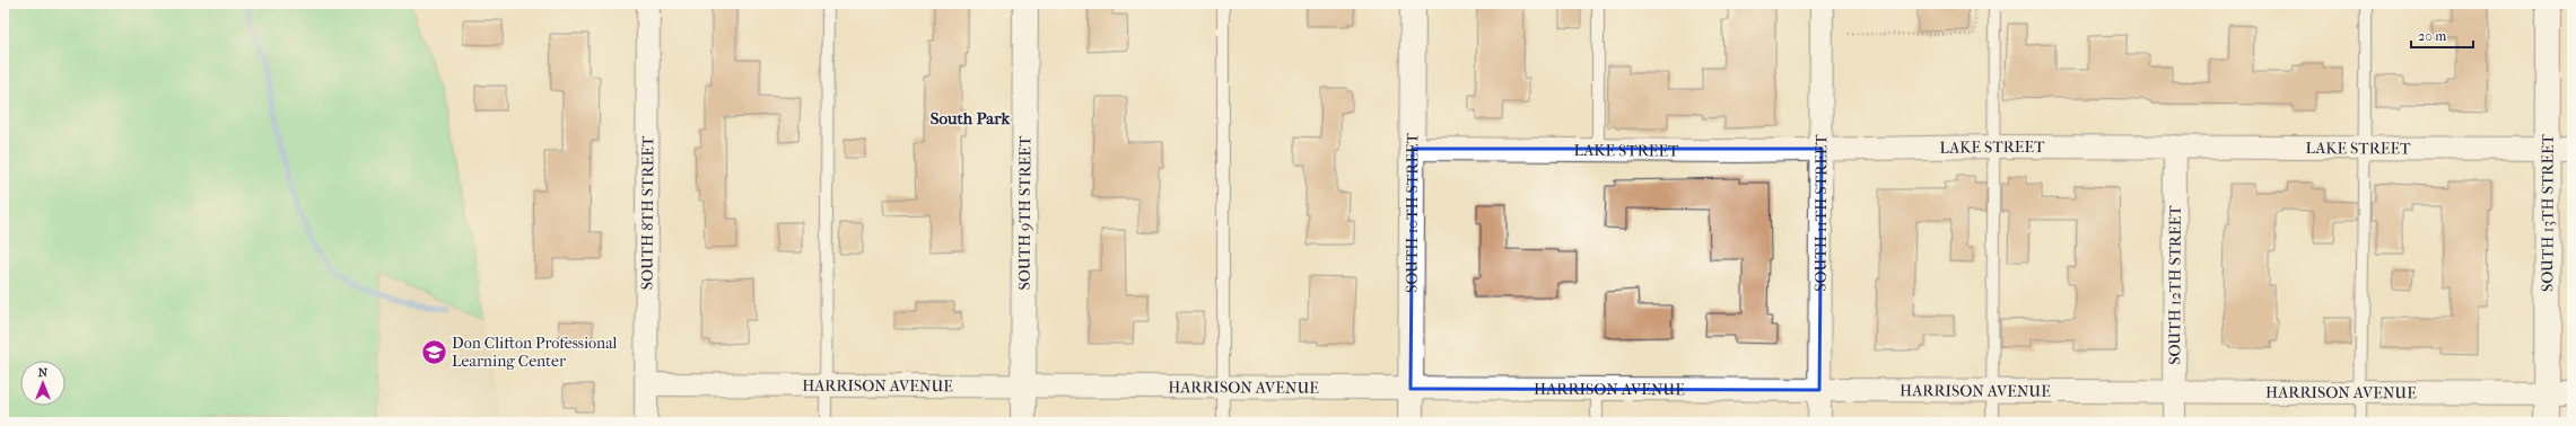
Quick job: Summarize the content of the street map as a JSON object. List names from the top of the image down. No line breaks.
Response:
{"streets":{"main road":["SOUTH 9TH STREET","SOUTH 10TH STREET","SOUTH 13TH STREET"],"street":["LAKE STREET","SOUTH 8TH STREET","SOUTH 11TH STREET","SOUTH 12TH STREET","HARRISON AVENUE"]},"crossings":[["LAKE STREET","SOUTH 10TH STREET"],["LAKE STREET","SOUTH 11TH STREET"],["LAKE STREET","SOUTH 13TH STREET"],["LAKE STREET","SOUTH 12TH STREET"],["SOUTH 8TH STREET","HARRISON AVENUE"],["SOUTH 9TH STREET","HARRISON AVENUE"],["SOUTH 10TH STREET","HARRISON AVENUE"],["SOUTH 11TH STREET","HARRISON AVENUE"],["SOUTH 13TH STREET","HARRISON AVENUE"],["SOUTH 12TH STREET","HARRISON AVENUE"]],"districts":["South Park"],"places":{"school or university":["Don Clifton Professional Learning Center"]},"scale_bar":"20 m","north":"top"}
